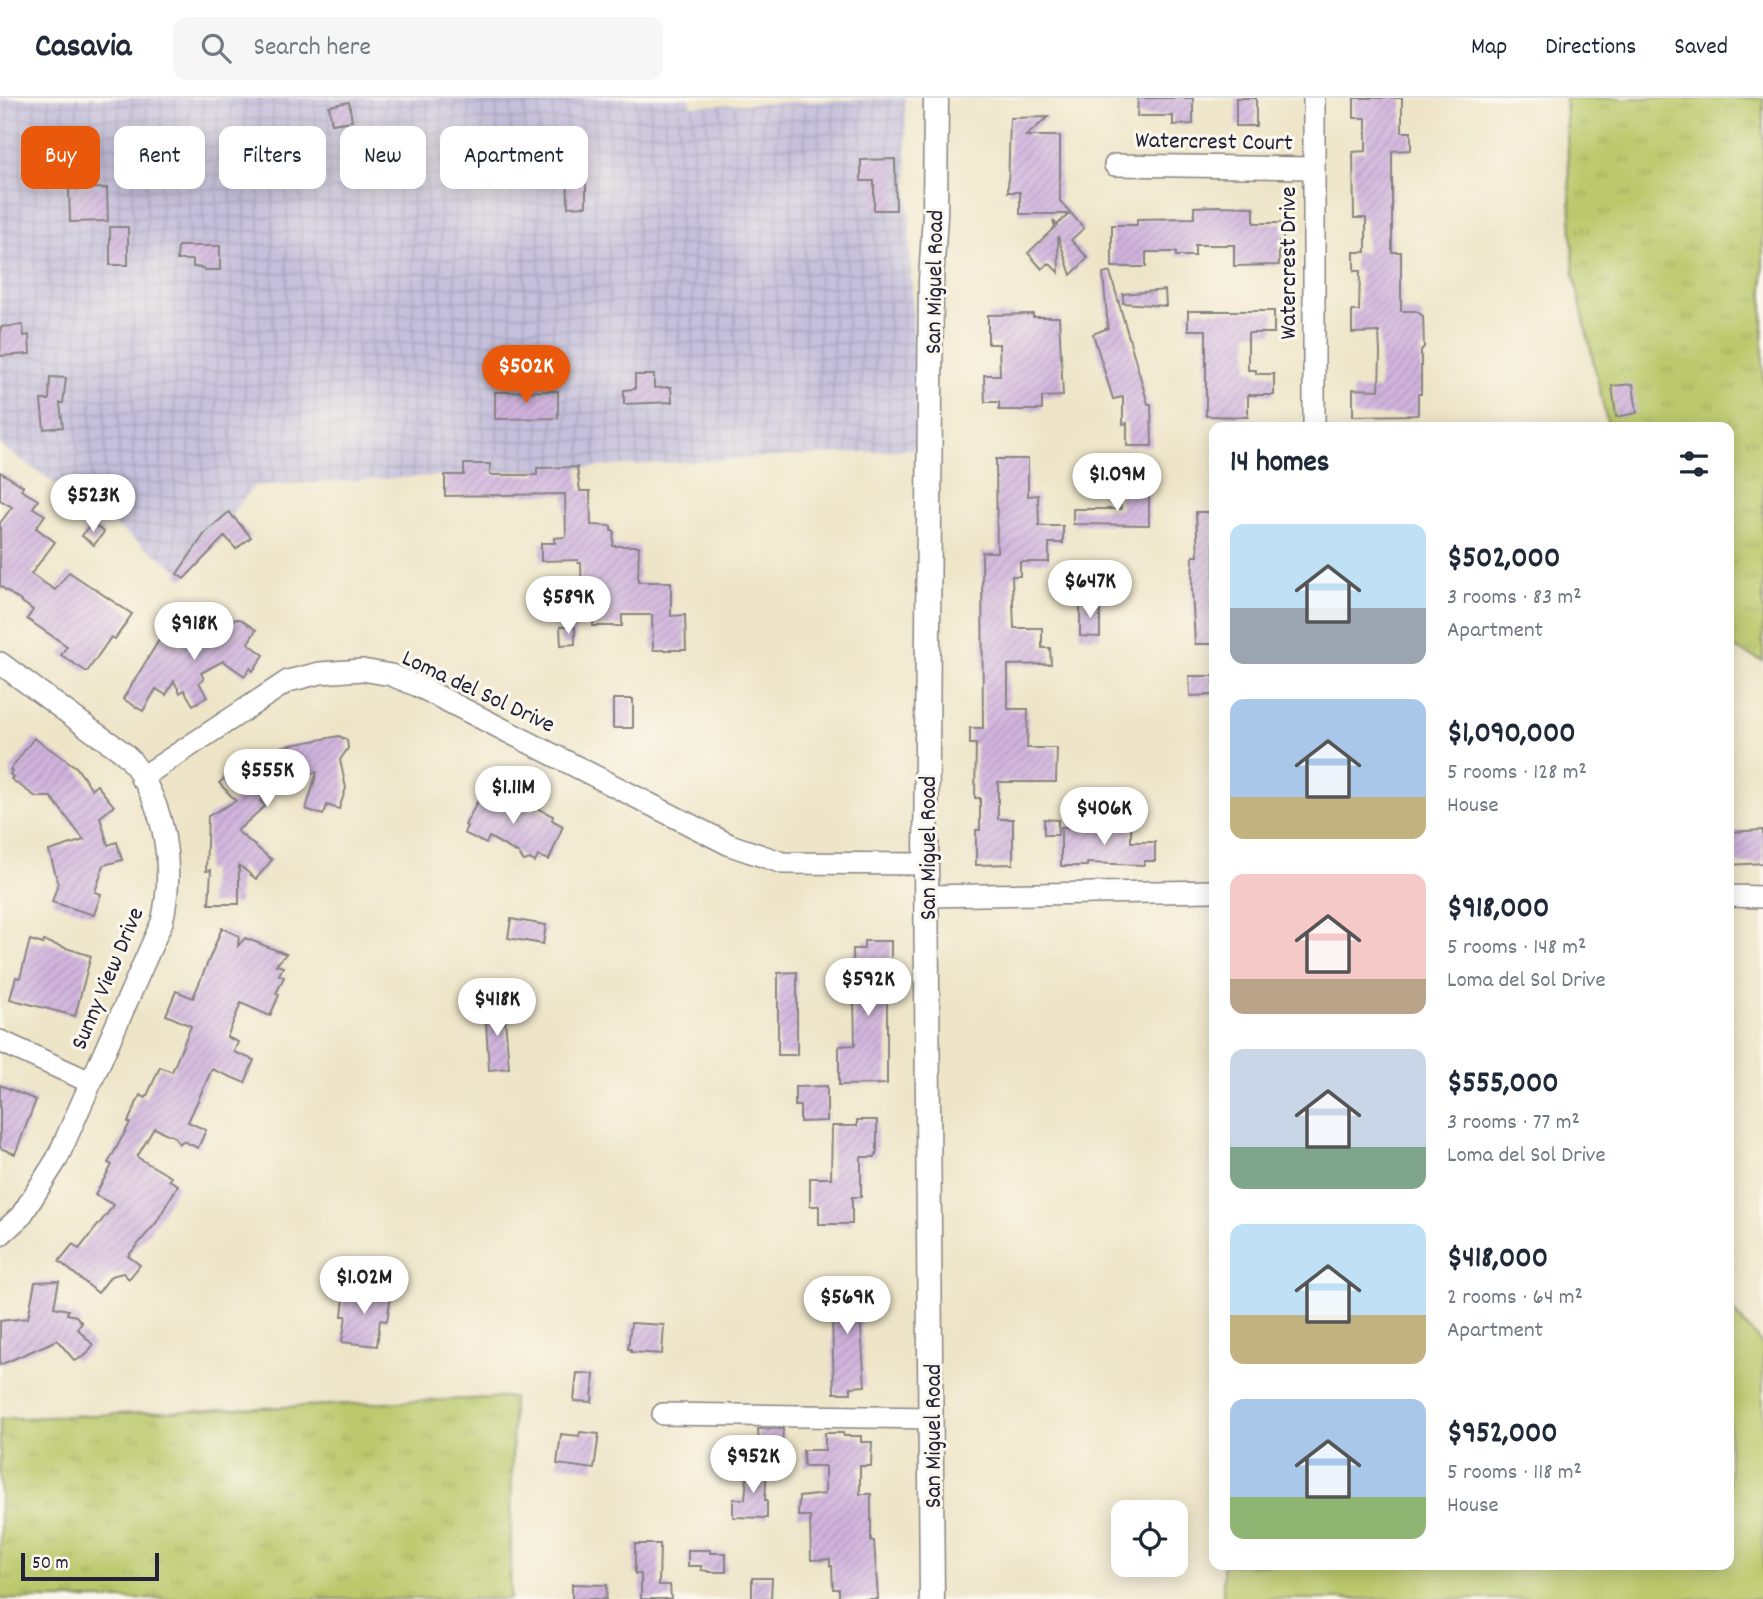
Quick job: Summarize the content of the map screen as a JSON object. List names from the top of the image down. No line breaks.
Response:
{"streets":{"street":["Watercrest Court","Watercrest Drive","San Miguel Road","Loma del Sol Drive","Sunny View Drive"]},"crossings":[["Watercrest Court","Watercrest Drive"],["San Miguel Road","Loma del Sol Drive"],["Loma del Sol Drive","Sunny View Drive"]],"scale_bar":"50 m","page":{"header":"Casavia","search":"Search here","nav":["Map","Directions","Saved"],"chip":["Buy","Rent","Filters","New","Apartment"],"price":["$502K","$1.09M","$523K","$647K","$589K","$918K","$555K","$1.11M","$406K","$592K","$418K","$1.02M","$569K","$952K"],"heading":"14 homes","list":[{"name":"$502,000","note":"3 rooms · 83 m² · Apartment"},{"name":"$1,090,000","note":"5 rooms · 128 m² · House"},{"name":"$918,000","note":"5 rooms · 148 m² · Loma del Sol Drive"},{"name":"$555,000","note":"3 rooms · 77 m² · Loma del Sol Drive"},{"name":"$418,000","note":"2 rooms · 64 m² · Apartment"},{"name":"$952,000","note":"5 rooms · 118 m² · House"}],"scale":"50 m"}}
